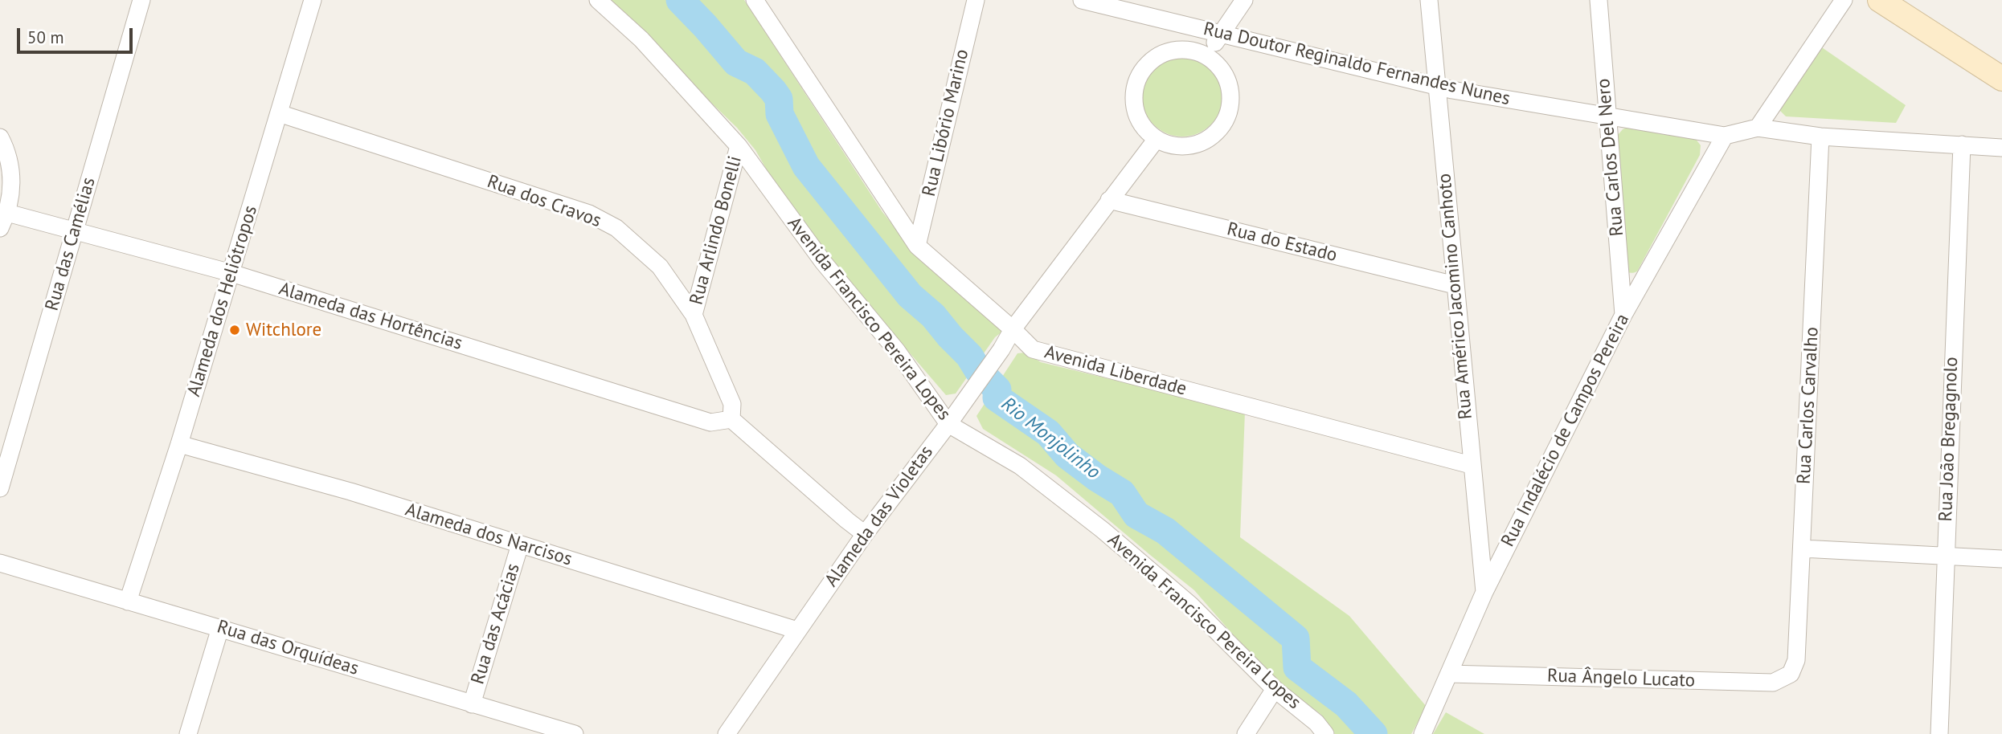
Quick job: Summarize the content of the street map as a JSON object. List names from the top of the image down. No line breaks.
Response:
{"streets":{"street":["Rua Doutor Reginaldo Fernandes Nunes","Rua Libório Marino","Rua Carlos Del Nero","Rua dos Cravos","Rua Arlindo Bonelli","Rua do Estado","Rua das Camélias","Rua Américo Jacomino Canhoto","Alameda dos Heliótropos","Alameda das Hortências","Avenida Francisco Pereira Lopes","Avenida Liberdade","Rua Carlos Carvalho","Rua Indalécio de Campos Pereira","Rua João Bregagnolo","Alameda das Violetas","Alameda dos Narcisos","Rua das Acácias","Rua das Orquídeas","Rua Ângelo Lucato"]},"crossings":[["Rua Doutor Reginaldo Fernandes Nunes","Rua Carlos Del Nero"],["Rua Doutor Reginaldo Fernandes Nunes","Rua Américo Jacomino Canhoto"],["Rua Doutor Reginaldo Fernandes Nunes","Rua Carlos Carvalho"],["Rua Doutor Reginaldo Fernandes Nunes","Rua Indalécio de Campos Pereira"],["Rua Doutor Reginaldo Fernandes Nunes","Rua João Bregagnolo"],["Rua Libório Marino","Avenida Liberdade"],["Rua Carlos Del Nero","Rua Indalécio de Campos Pereira"],["Rua dos Cravos","Rua Arlindo Bonelli"],["Rua dos Cravos","Alameda dos Heliótropos"],["Rua dos Cravos","Alameda das Hortências"],["Rua Arlindo Bonelli","Avenida Francisco Pereira Lopes"],["Rua do Estado","Rua Américo Jacomino Canhoto"],["Rua do Estado","Alameda das Violetas"],["Rua das Camélias","Alameda das Hortências"],["Rua Américo Jacomino Canhoto","Avenida Liberdade"],["Rua Américo Jacomino Canhoto","Rua Indalécio de Campos Pereira"],["Alameda dos Heliótropos","Alameda das Hortências"],["Alameda dos Heliótropos","Alameda dos Narcisos"],["Alameda dos Heliótropos","Rua das Orquídeas"],["Avenida Francisco Pereira Lopes","Alameda das Violetas"],["Avenida Liberdade","Alameda das Violetas"],["Rua Carlos Carvalho","Rua Ângelo Lucato"],["Rua Indalécio de Campos Pereira","Rua Ângelo Lucato"],["Alameda das Violetas","Alameda dos Narcisos"],["Alameda dos Narcisos","Rua das Acácias"],["Rua das Acácias","Rua das Orquídeas"]],"water":["Rio Monjolinho"],"places":["Witchlore"],"scale_bar":"50 m"}
